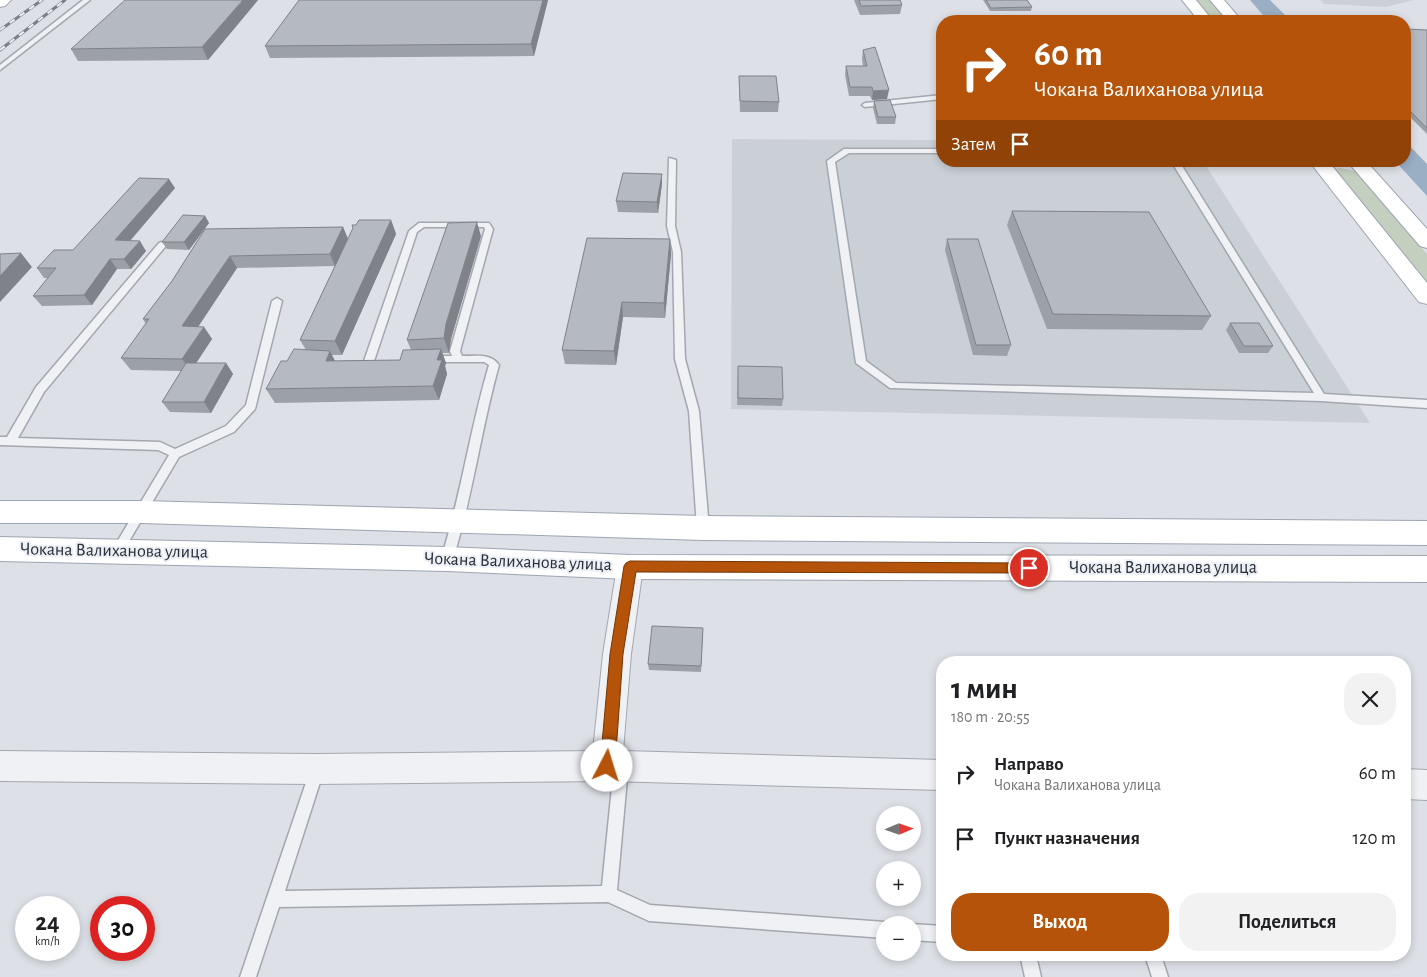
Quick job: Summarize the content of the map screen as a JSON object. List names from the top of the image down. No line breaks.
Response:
{"streets":{"main road":["Чокана Валиханова улица"]},"north":"right","page":{"turn":["60 m","Чокана Валиханова улица"],"then":"Затем","heading":["1 мин","180 m · 20:55"],"list":[{"name":"Направо","note":"Чокана Валиханова улица","value":"60 m"},{"name":"Пункт назначения","value":"120 m"}],"map_buttons":["+","−"],"buttons":["Выход","Поделиться"],"speed":"24 km/h","limit":"30"}}
